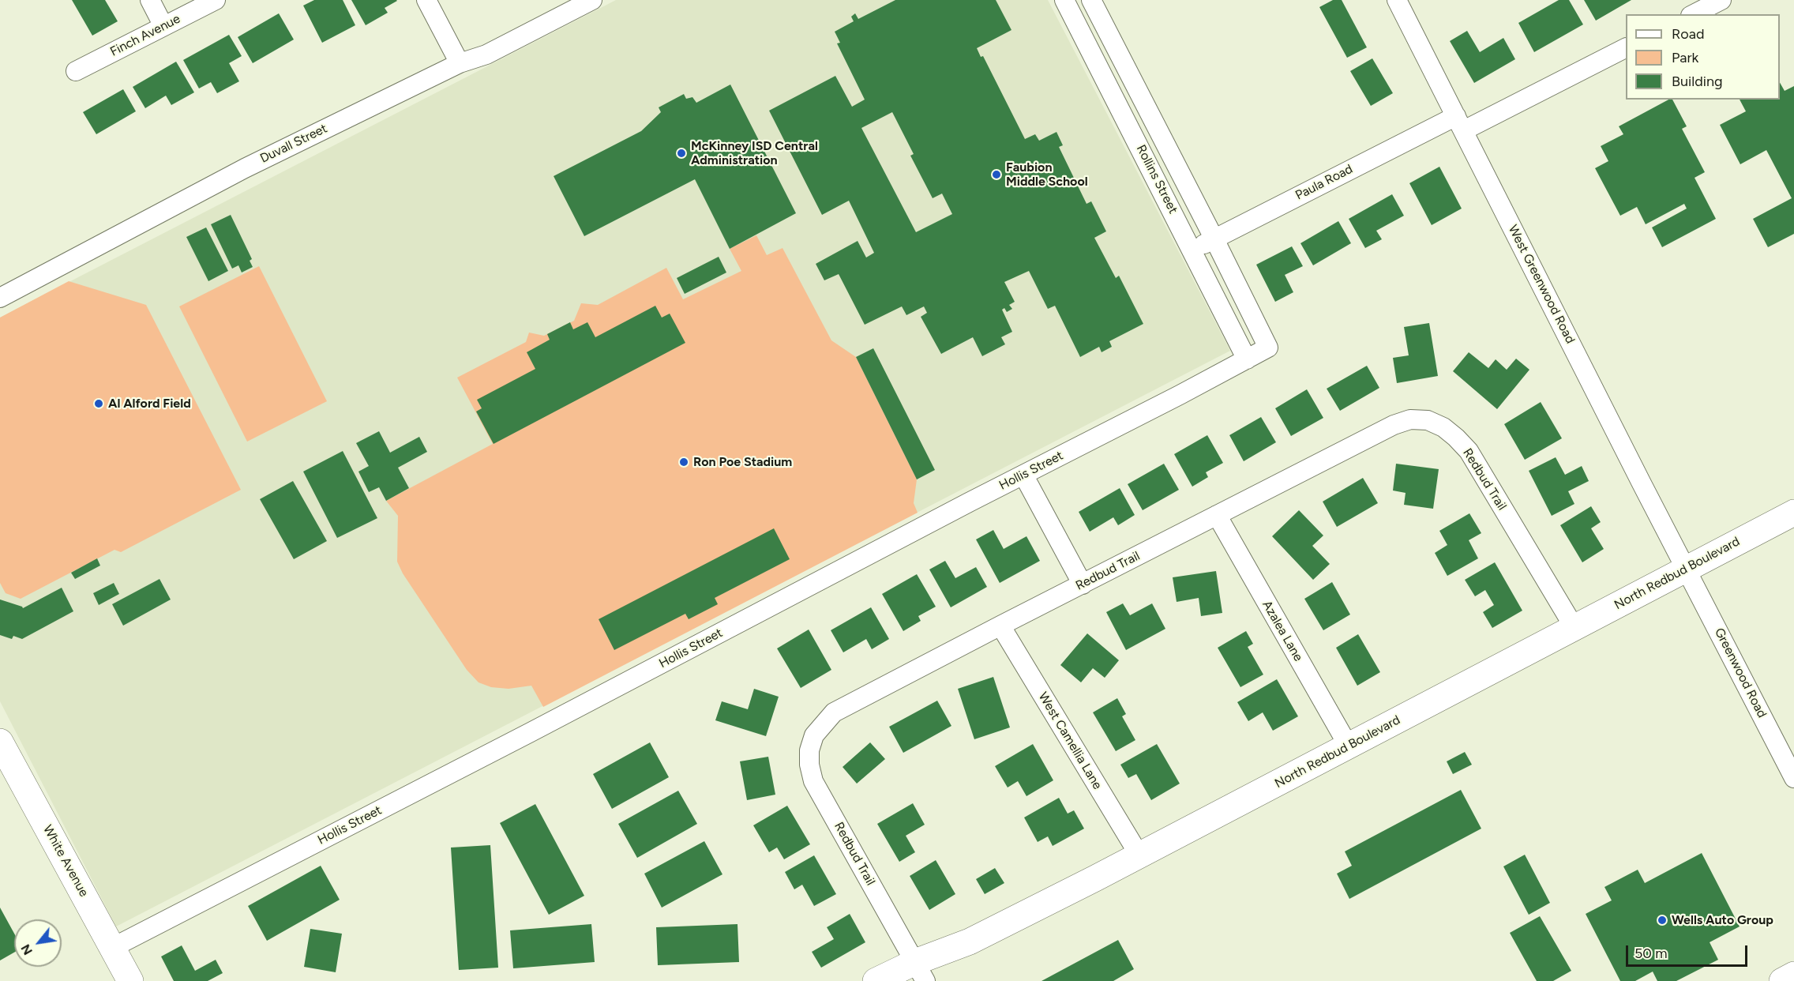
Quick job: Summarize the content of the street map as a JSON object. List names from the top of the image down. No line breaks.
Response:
{"streets":{"street":["Finch Avenue","Duvall Street","Rollins Street","Paula Road","West Greenwood Road","Hollis Street","Redbud Trail","North Redbud Boulevard","Azalea Lane","Greenwood Road","West Camellia Lane","White Avenue"]},"crossings":[["Rollins Street","Paula Road"],["Rollins Street","Hollis Street"],["Paula Road","West Greenwood Road"],["West Greenwood Road","North Redbud Boulevard"],["West Greenwood Road","Greenwood Road"],["Hollis Street","White Avenue"],["Redbud Trail","North Redbud Boulevard"],["Redbud Trail","Azalea Lane"],["Redbud Trail","West Camellia Lane"],["North Redbud Boulevard","Azalea Lane"],["North Redbud Boulevard","Greenwood Road"],["North Redbud Boulevard","West Camellia Lane"]],"places":["McKinney ISD Central Administration","Faubion Middle School","Al Alford Field","Ron Poe Stadium","Wells Auto Group"],"legend":["Road","Park","Building"],"scale_bar":"50 m","north":"bottom left"}
